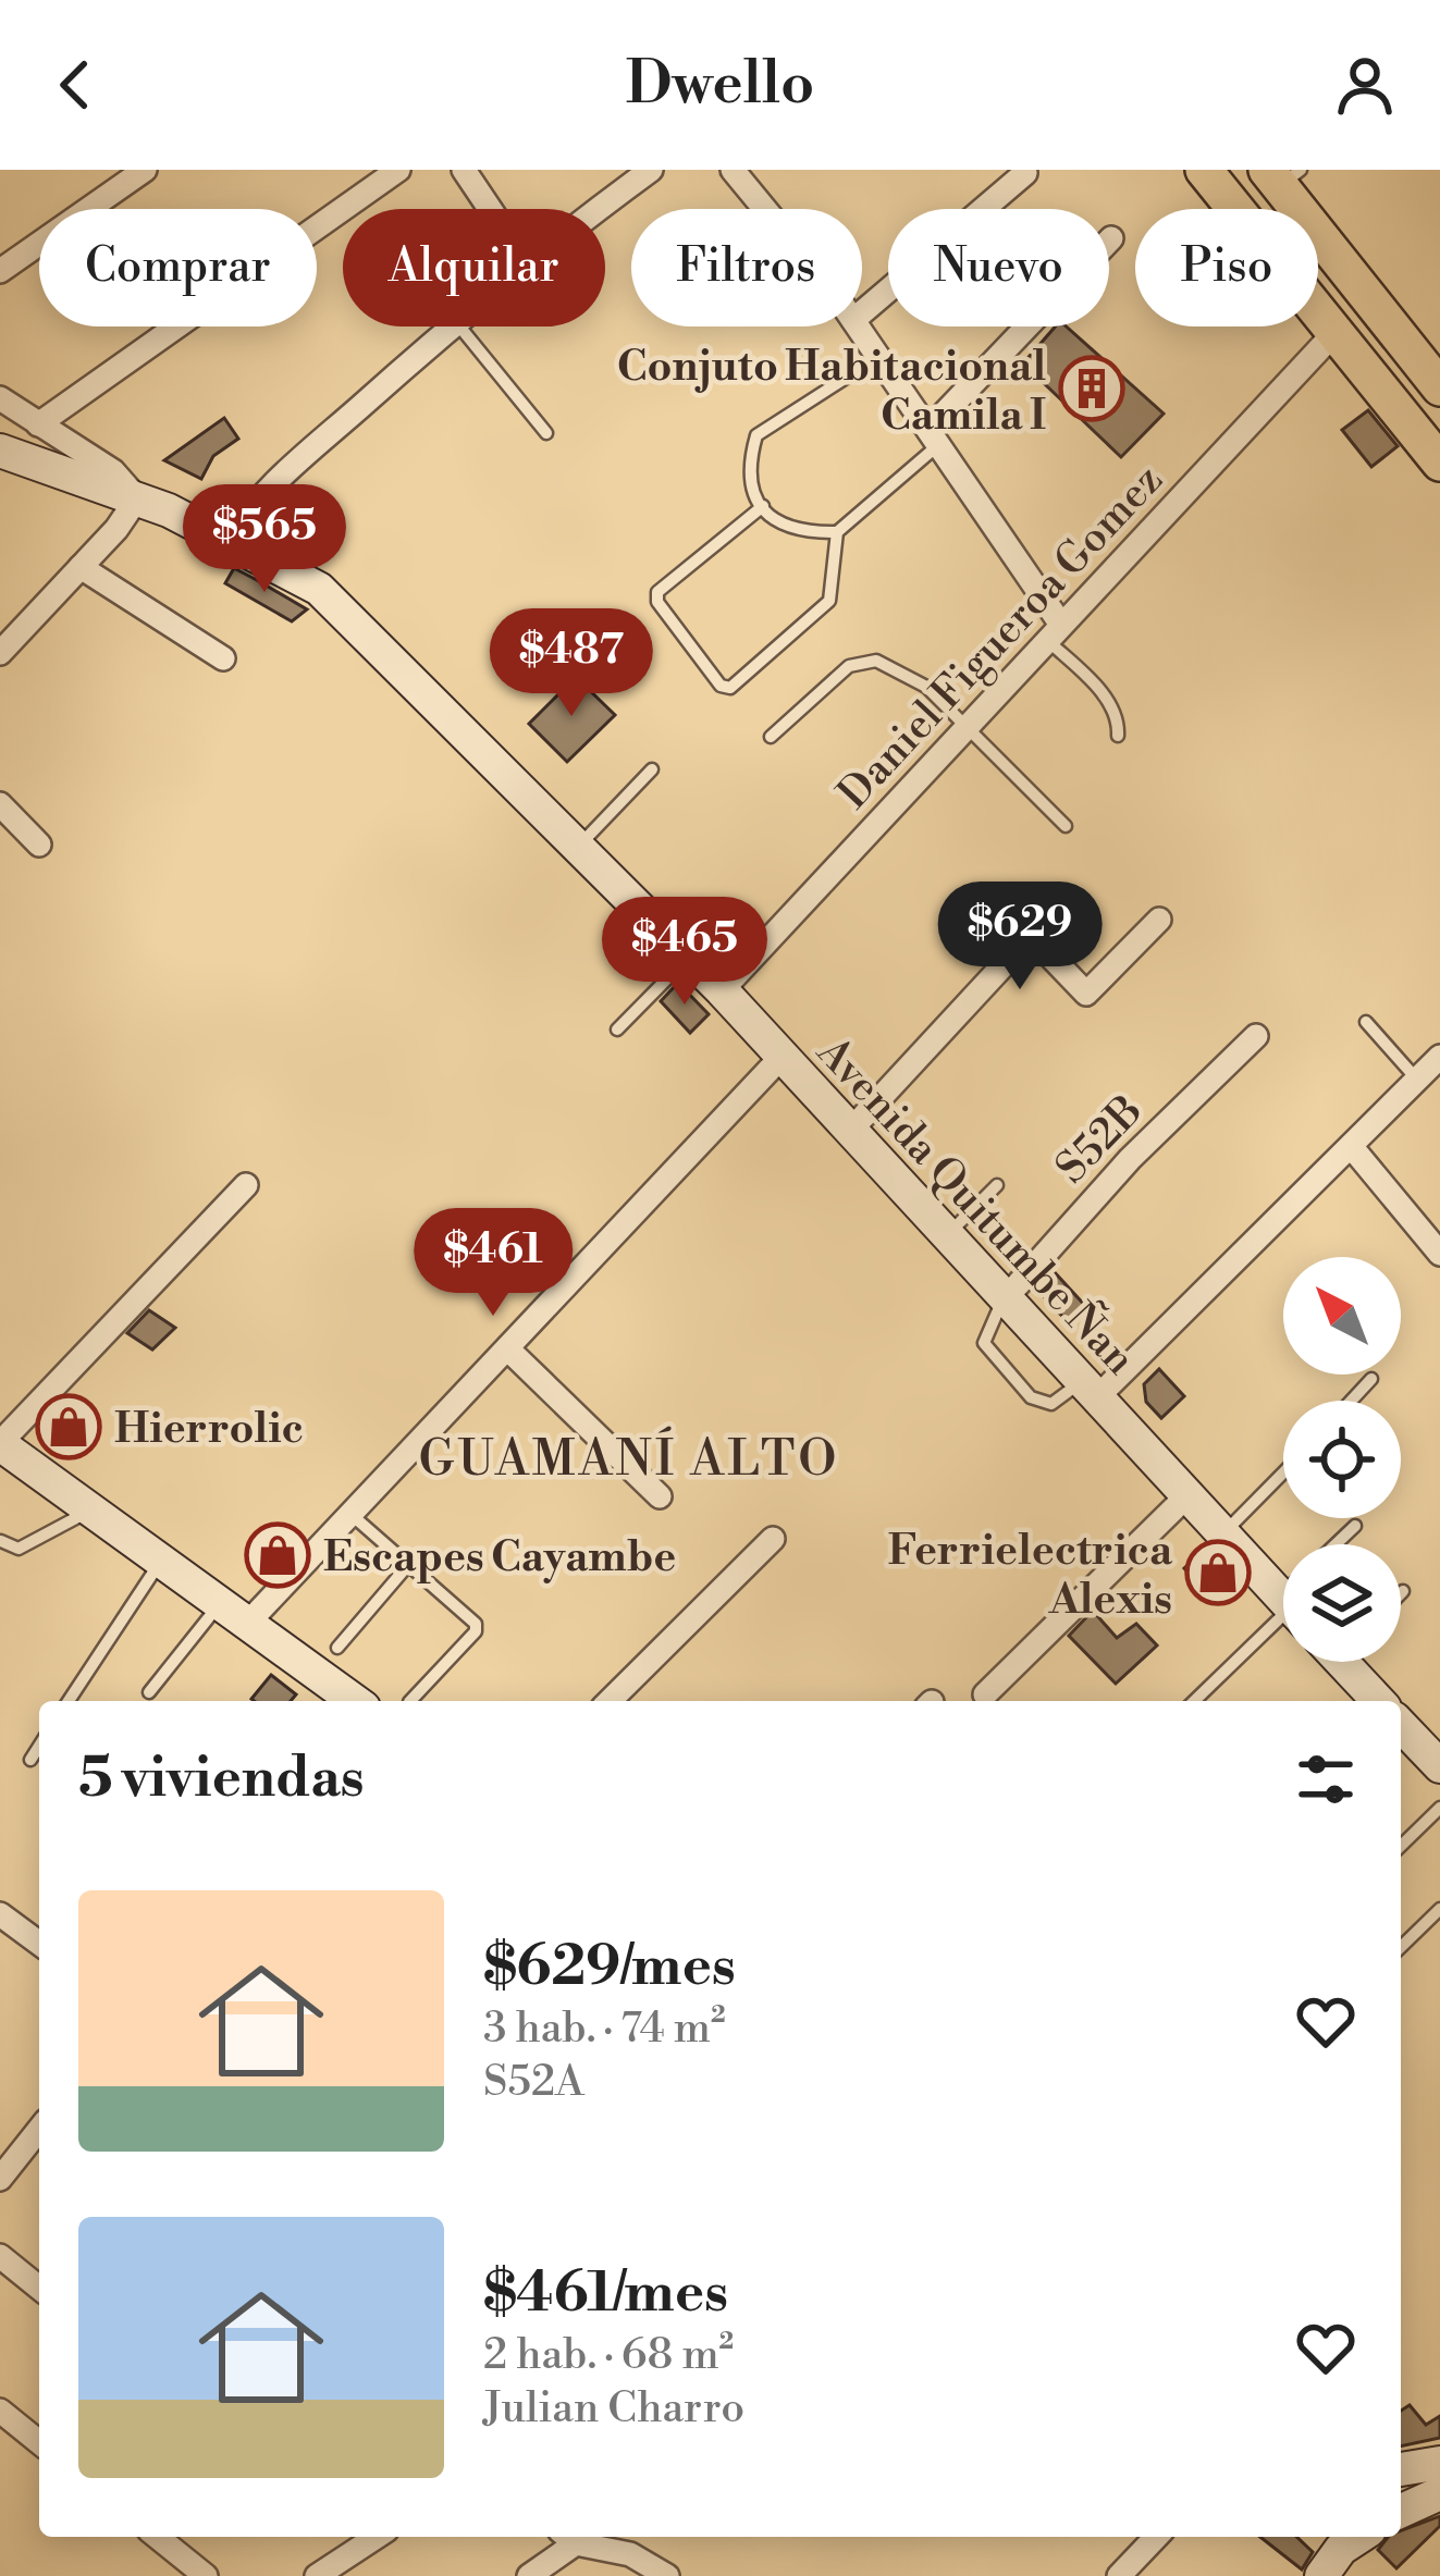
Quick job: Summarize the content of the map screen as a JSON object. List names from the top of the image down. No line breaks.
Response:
{"streets":{"street":["Daniel Figueroa Gomez","S52B","Avenida Quitumbe Ñan"]},"crossings":[["Daniel Figueroa Gomez","Avenida Quitumbe Ñan"],["S52B","Avenida Quitumbe Ñan"]],"districts":["GUAMANÍ ALTO"],"places":{"building":["Conjuto Habitacional Camila I"],"shop":["Hierrolic","Escapes Cayambe","Ferrielectrica Alexis"]},"north":"top left","page":{"header":"Dwello","chip":["Comprar","Alquilar","Filtros","Nuevo","Piso"],"price":["$565","$487","$629","$465","$461"],"heading":"5 viviendas","list":[{"name":"$629/mes","note":"3 hab. · 74 m² · S52A"},{"name":"$461/mes","note":"2 hab. · 68 m² · Julian Charro"}]}}
